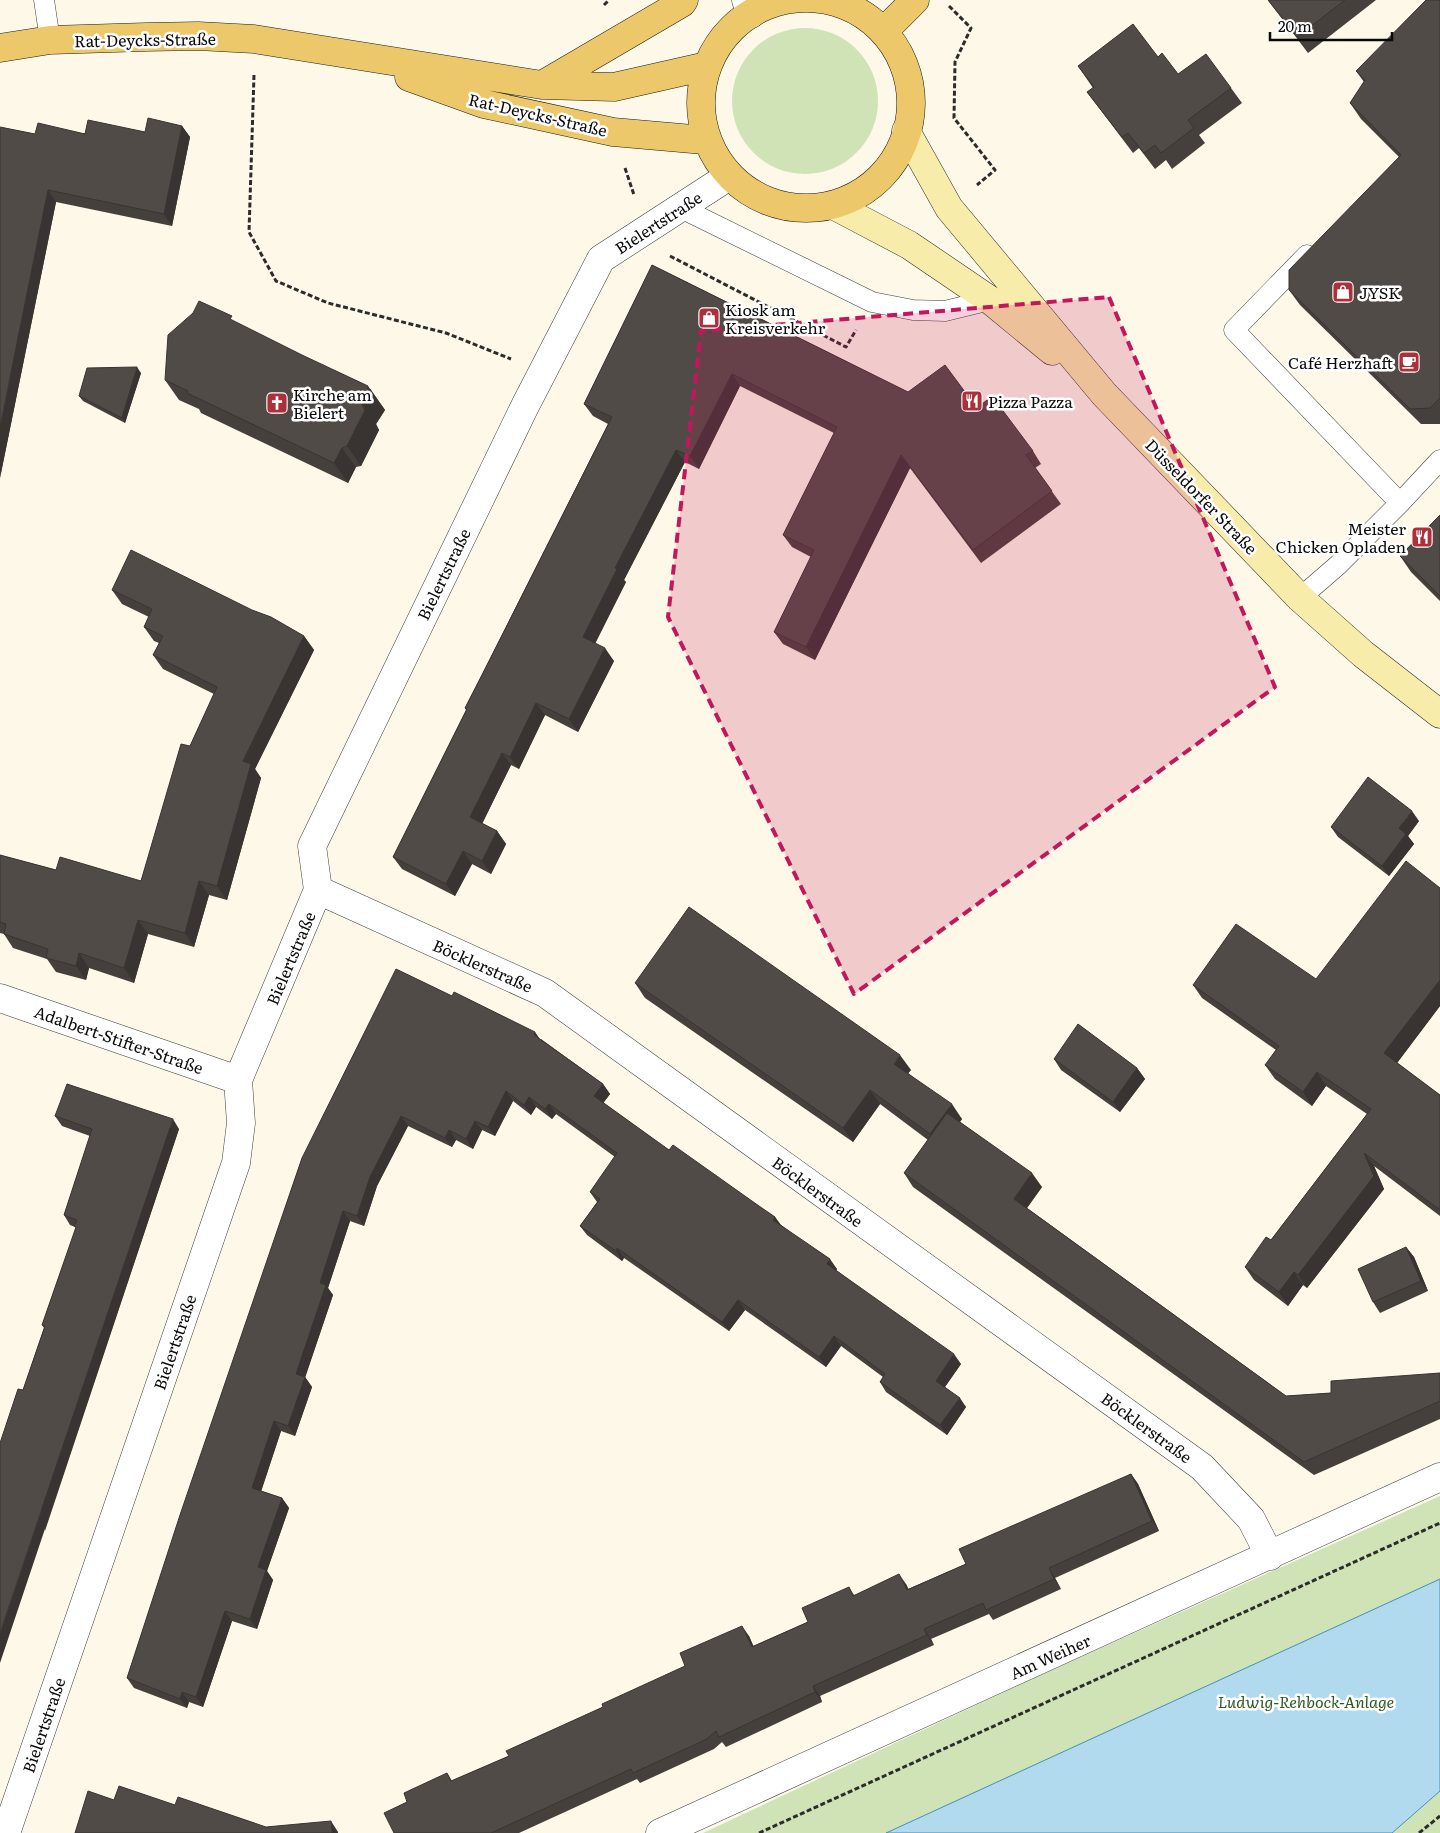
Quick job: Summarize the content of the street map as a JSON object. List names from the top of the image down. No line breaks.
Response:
{"streets":{"main road":["Rat-Deycks-Straße","Düsseldorfer Straße"],"street":["Bielertstraße","Böcklerstraße","Adalbert-Stifter-Straße","Am Weiher"]},"crossings":[["Bielertstraße","Böcklerstraße"],["Bielertstraße","Adalbert-Stifter-Straße"],["Böcklerstraße","Am Weiher"]],"parks":["Ludwig-Rehbock-Anlage"],"places":{"shop":["JYSK","Kiosk am Kreisverkehr"],"cafe":["Café Herzhaft"],"restaurant":["Pizza Pazza","Meister Chicken Opladen"],"church":["Kirche am Bielert"]},"scale_bar":"20 m"}
